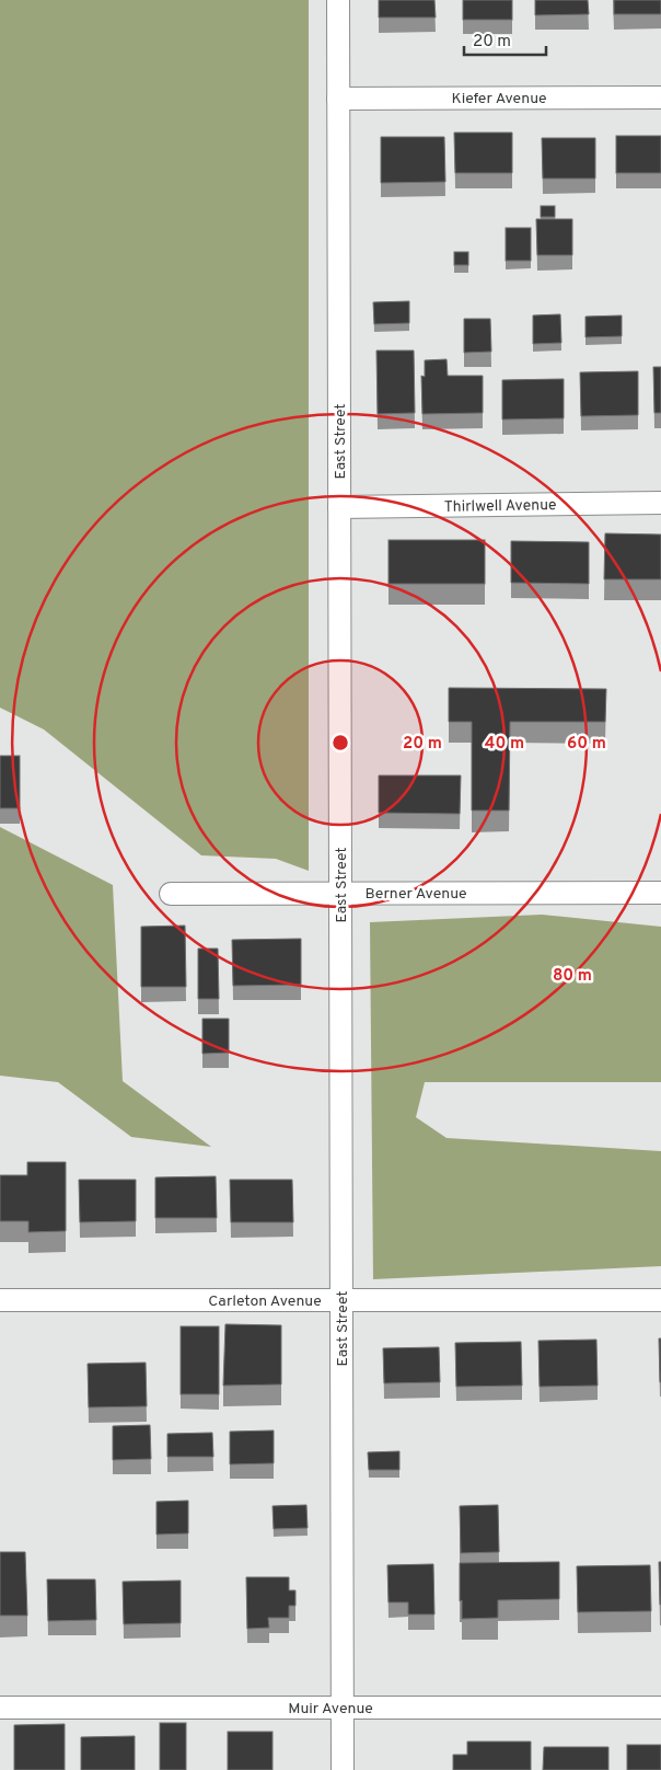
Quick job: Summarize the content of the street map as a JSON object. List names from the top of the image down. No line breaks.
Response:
{"streets":{"street":["Kiefer Avenue","East Street","Thirlwell Avenue","Berner Avenue","Carleton Avenue","Muir Avenue"]},"crossings":[["Kiefer Avenue","East Street"],["East Street","Thirlwell Avenue"],["East Street","Berner Avenue"],["East Street","Carleton Avenue"],["East Street","Muir Avenue"]],"scale_bar":"20 m","rings":["20 m","40 m","60 m","80 m"]}
